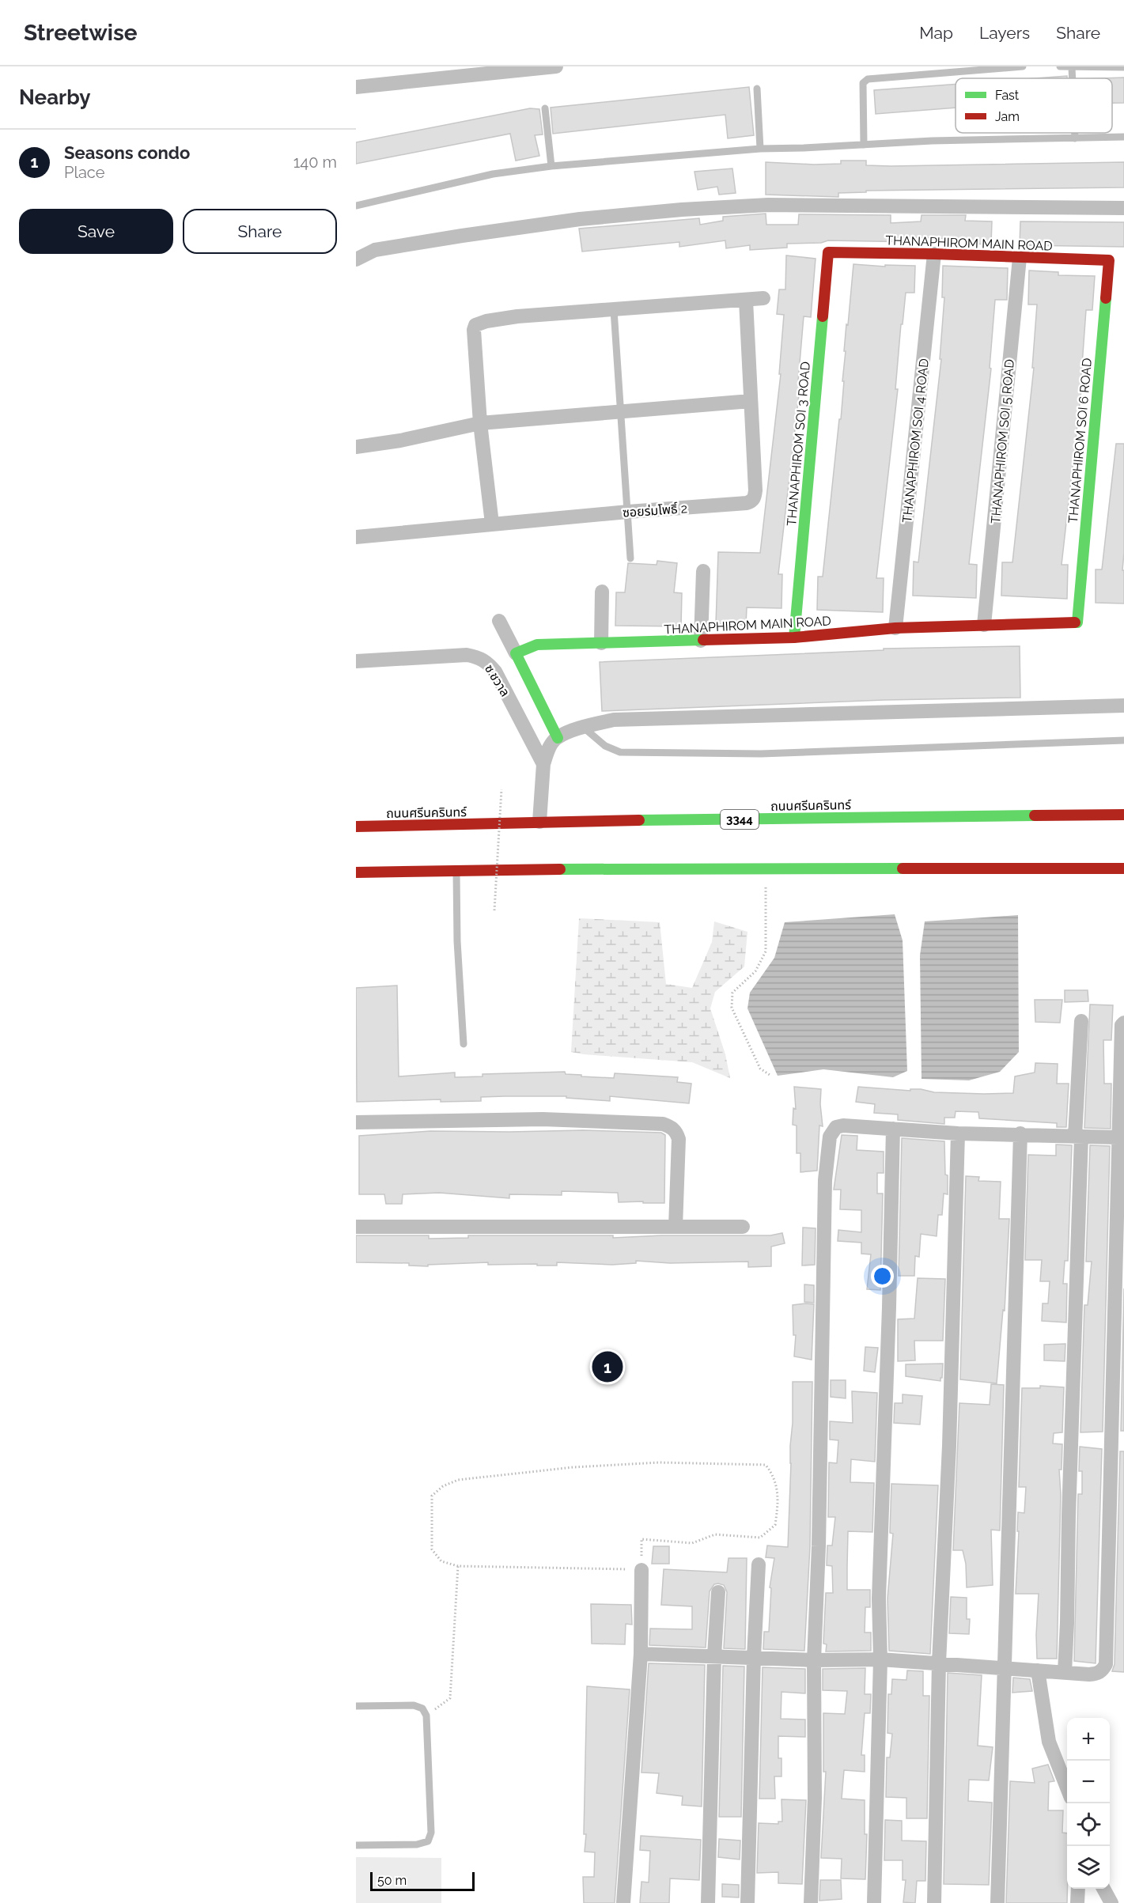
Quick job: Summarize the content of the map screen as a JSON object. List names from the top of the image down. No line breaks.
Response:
{"streets":{"street":["THANAPHIROM MAIN ROAD","THANAPHIROM SOI 4 ROAD","THANAPHIROM SOI 6 ROAD","THANAPHIROM SOI 5 ROAD","THANAPHIROM SOI 3 ROAD","ซอยร่มโพธิ์ 2","ซ.ชวาล","ถนนศรีนครินทร์","3344"]},"crossings":[["THANAPHIROM MAIN ROAD","THANAPHIROM SOI 4 ROAD"],["THANAPHIROM MAIN ROAD","THANAPHIROM SOI 6 ROAD"],["THANAPHIROM MAIN ROAD","THANAPHIROM SOI 5 ROAD"],["THANAPHIROM MAIN ROAD","THANAPHIROM SOI 3 ROAD"]],"legend":["Fast","Jam"],"scale_bar":"50 m","page":{"header":"Streetwise","nav":["Map","Layers","Share"],"heading":"Nearby","list":[{"mark":"1","name":"Seasons condo","note":"Place","value":"140 m"}],"buttons":["Save","Share"],"pins":"1","map_buttons":["+","−"],"scale":"50 m"}}
